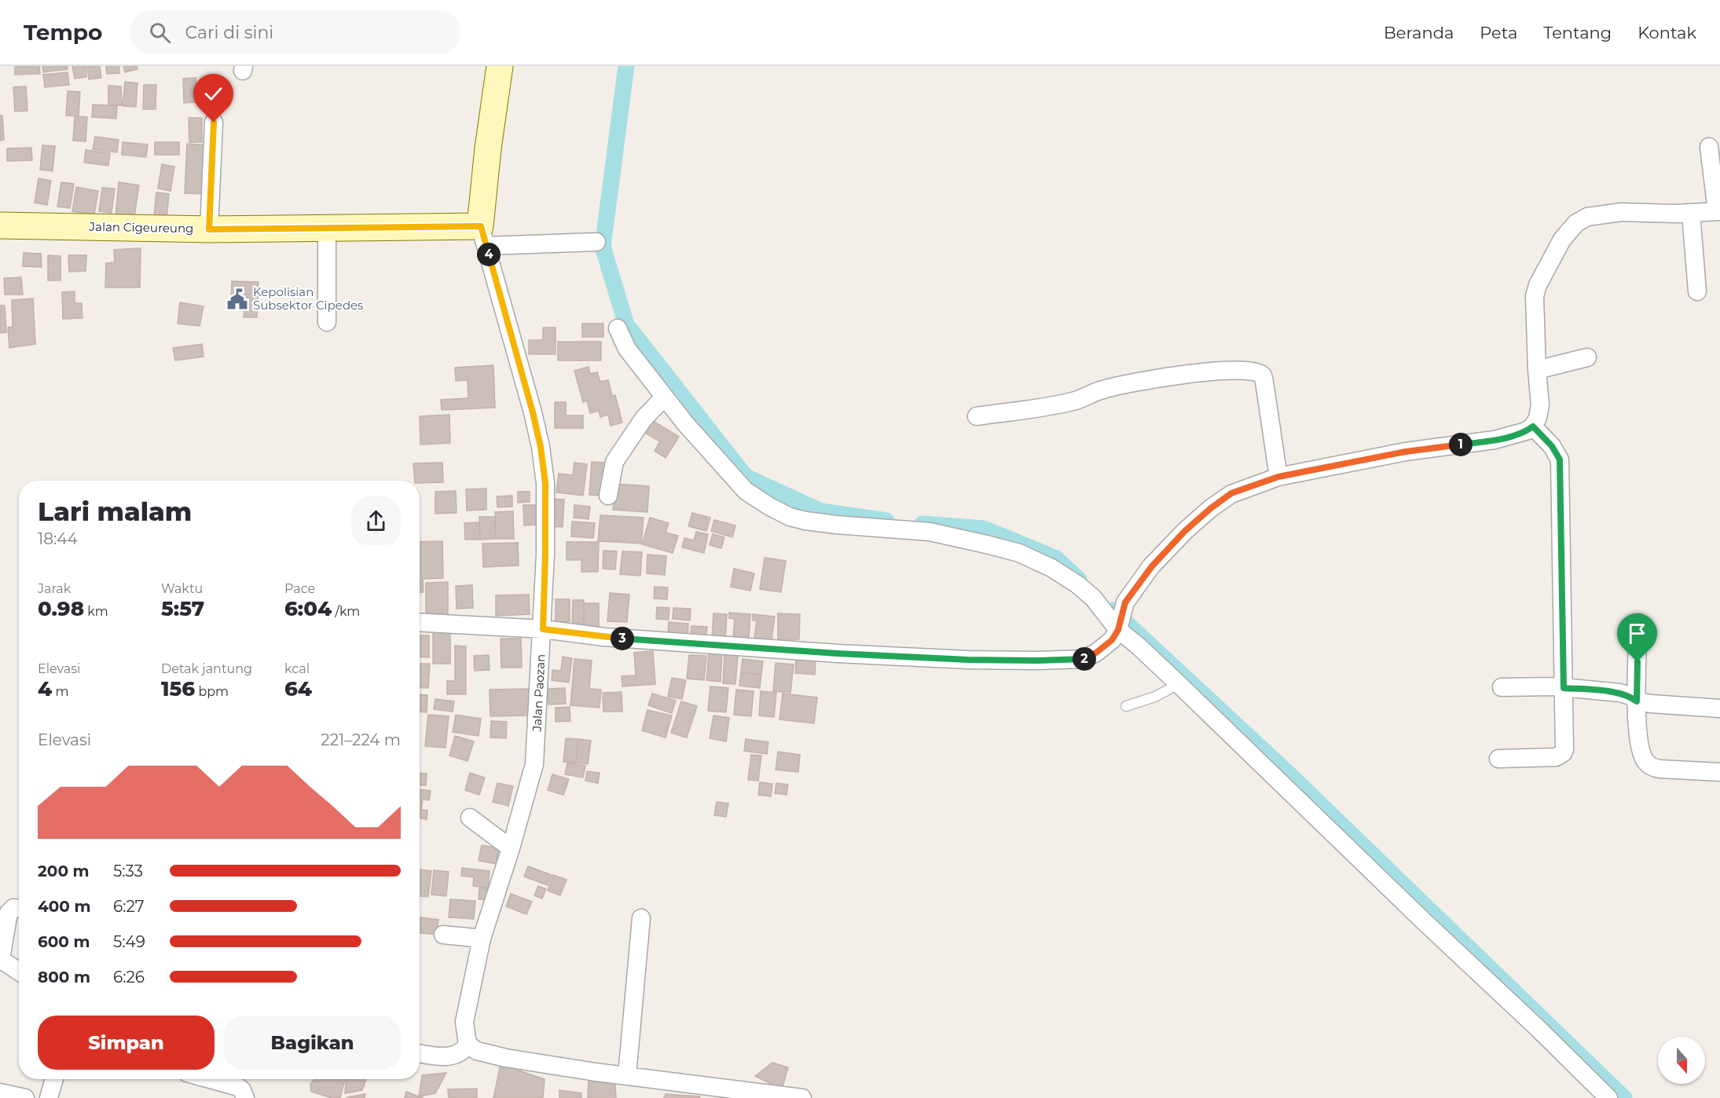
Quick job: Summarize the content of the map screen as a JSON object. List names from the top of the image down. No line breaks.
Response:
{"streets":{"street":["Jalan Cigeureung","Jalan Paozan"]},"crossings":[["Jalan Cigeureung","Jalan Paozan"]],"places":{"public building":["Kepolisian Subsektor Cipedes"]},"north":"bottom","page":{"header":"Tempo","search":"Cari di sini","nav":["Beranda","Peta","Tentang","Kontak"],"pins":["4","1","3","2"],"heading":["Lari malam","18:44"],"stats":[["Jarak","0.98 km"],["Waktu","5:57"],["Pace","6:04 /km"],["Elevasi","4 m"],["Detak jantung","156 bpm"],["kcal","64"]],"chart":["Elevasi","221–224 m"],"list":[{"name":"200 m","note":"5:33"},{"name":"400 m","note":"6:27"},{"name":"600 m","note":"5:49"},{"name":"800 m","note":"6:26"}],"buttons":["Simpan","Bagikan"]}}
